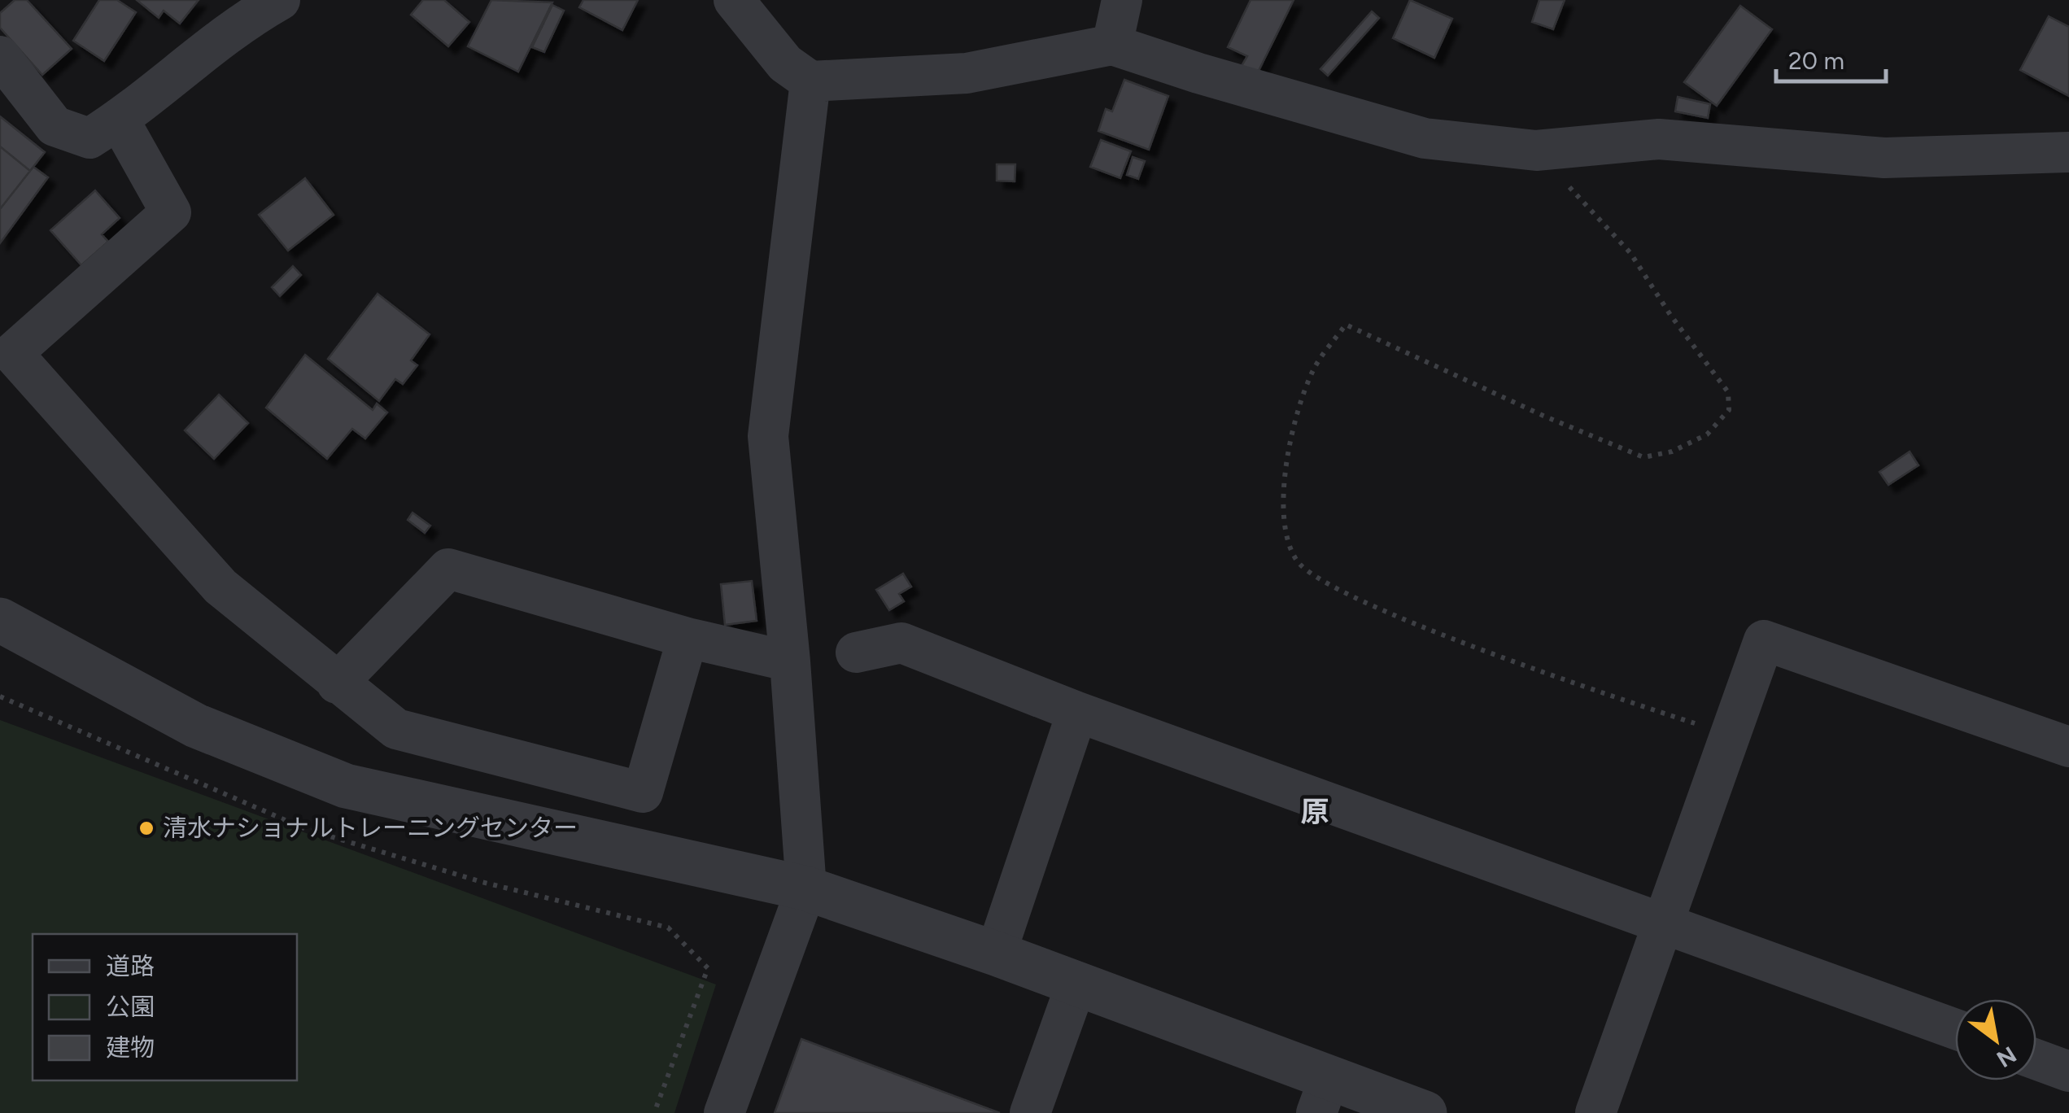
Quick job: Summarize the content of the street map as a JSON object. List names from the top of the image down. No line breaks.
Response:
{"districts":["原"],"places":["清水ナショナルトレーニングセンター"],"legend":["道路","公園","建物"],"scale_bar":"20 m","north":"bottom right"}
